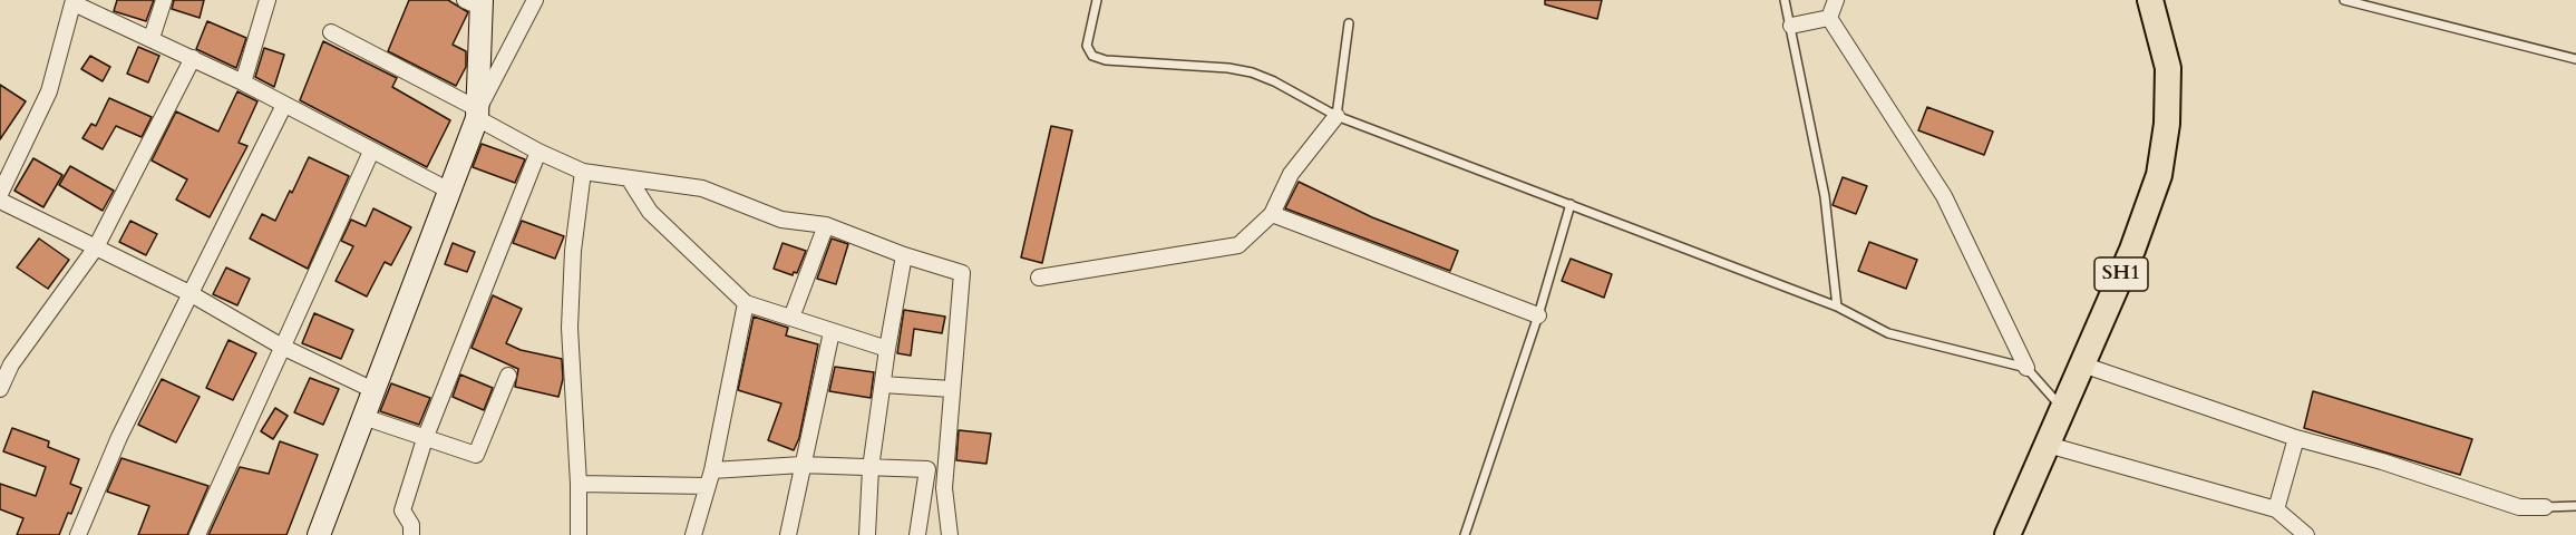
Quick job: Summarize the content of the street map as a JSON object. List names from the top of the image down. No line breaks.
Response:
{"streets":{"main road":["SH1"]}}
